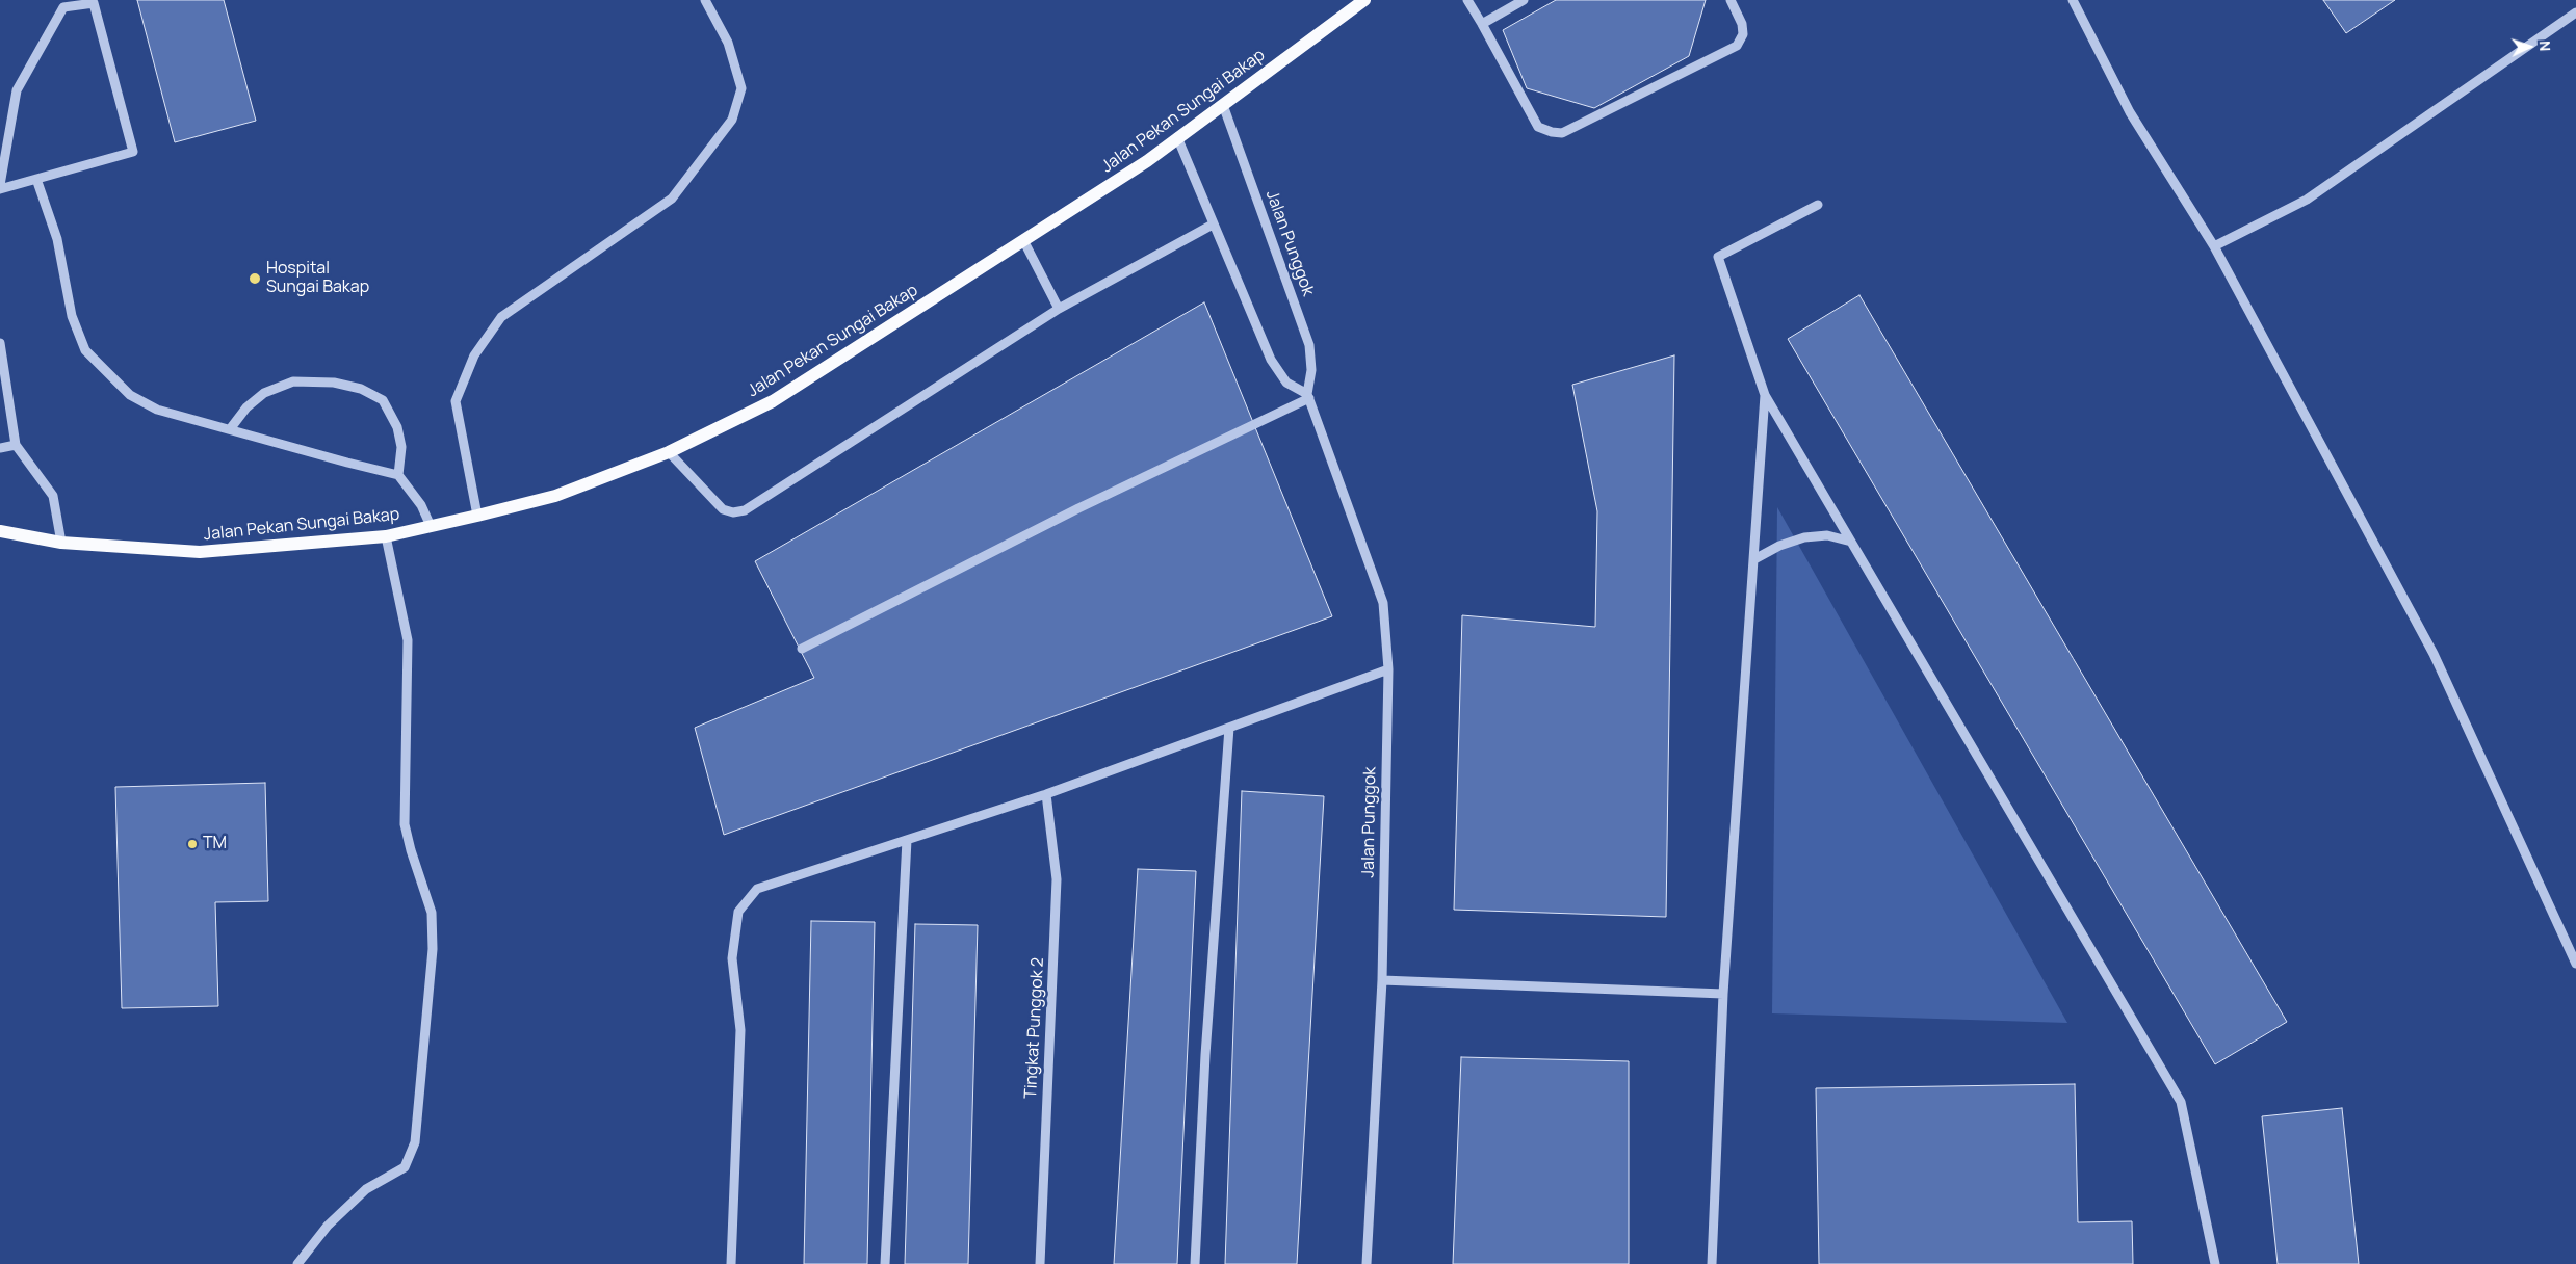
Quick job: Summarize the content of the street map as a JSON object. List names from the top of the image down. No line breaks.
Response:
{"streets":{"main road":["Jalan Pekan Sungai Bakap"],"street":["Jalan Punggok","Tingkat Punggok 2"]},"crossings":[["Jalan Pekan Sungai Bakap","Jalan Punggok"]],"places":["Hospital Sungai Bakap","TM"],"north":"right"}
